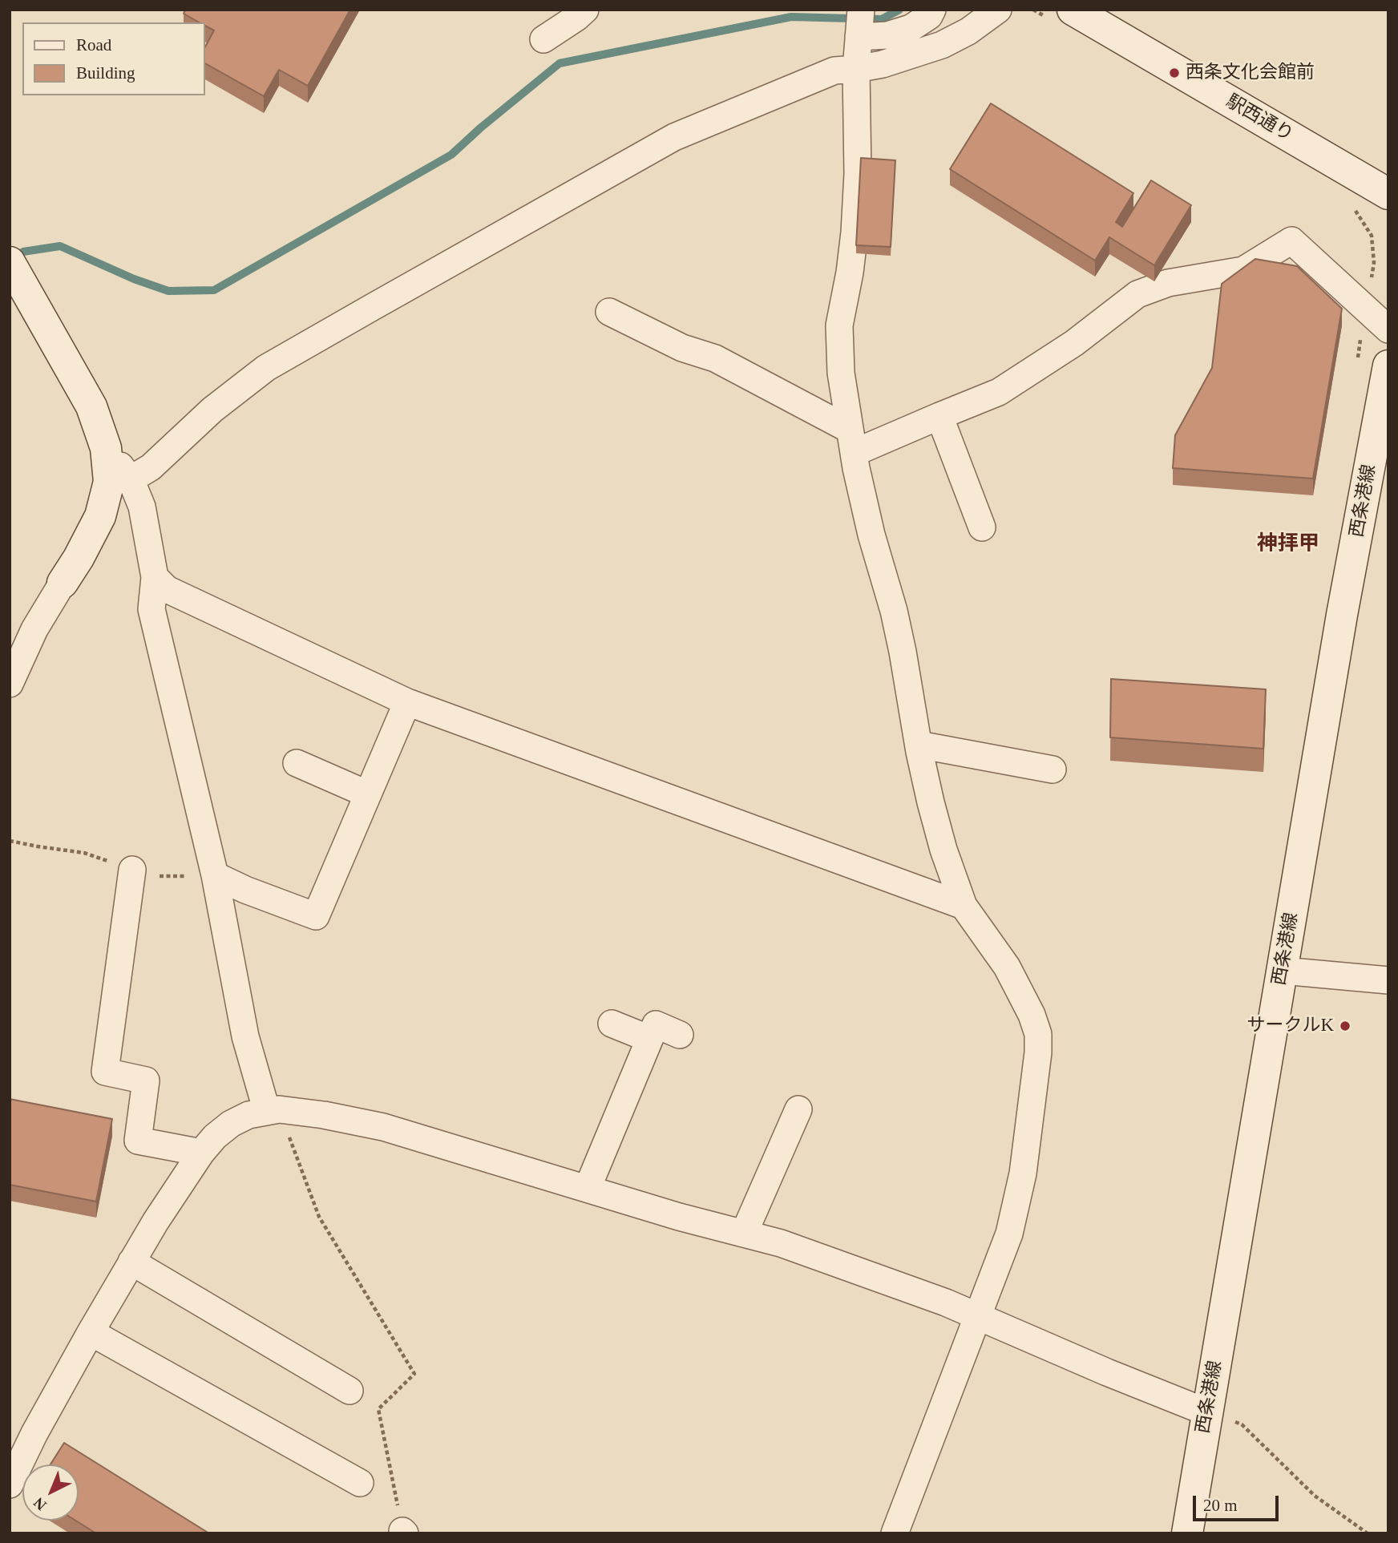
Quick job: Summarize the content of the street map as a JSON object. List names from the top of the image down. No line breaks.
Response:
{"streets":{"main road":["駅西通り","西条港線"]},"districts":["神拝甲"],"places":["西条文化会館前","サークルK"],"legend":["Road","Building"],"scale_bar":"20 m","north":"bottom left"}
